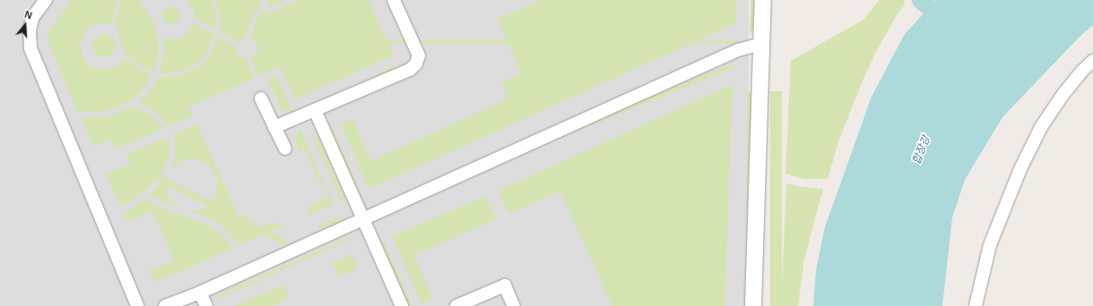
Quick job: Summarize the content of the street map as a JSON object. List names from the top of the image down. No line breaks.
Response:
{"water":["합장강"],"north":"top"}
